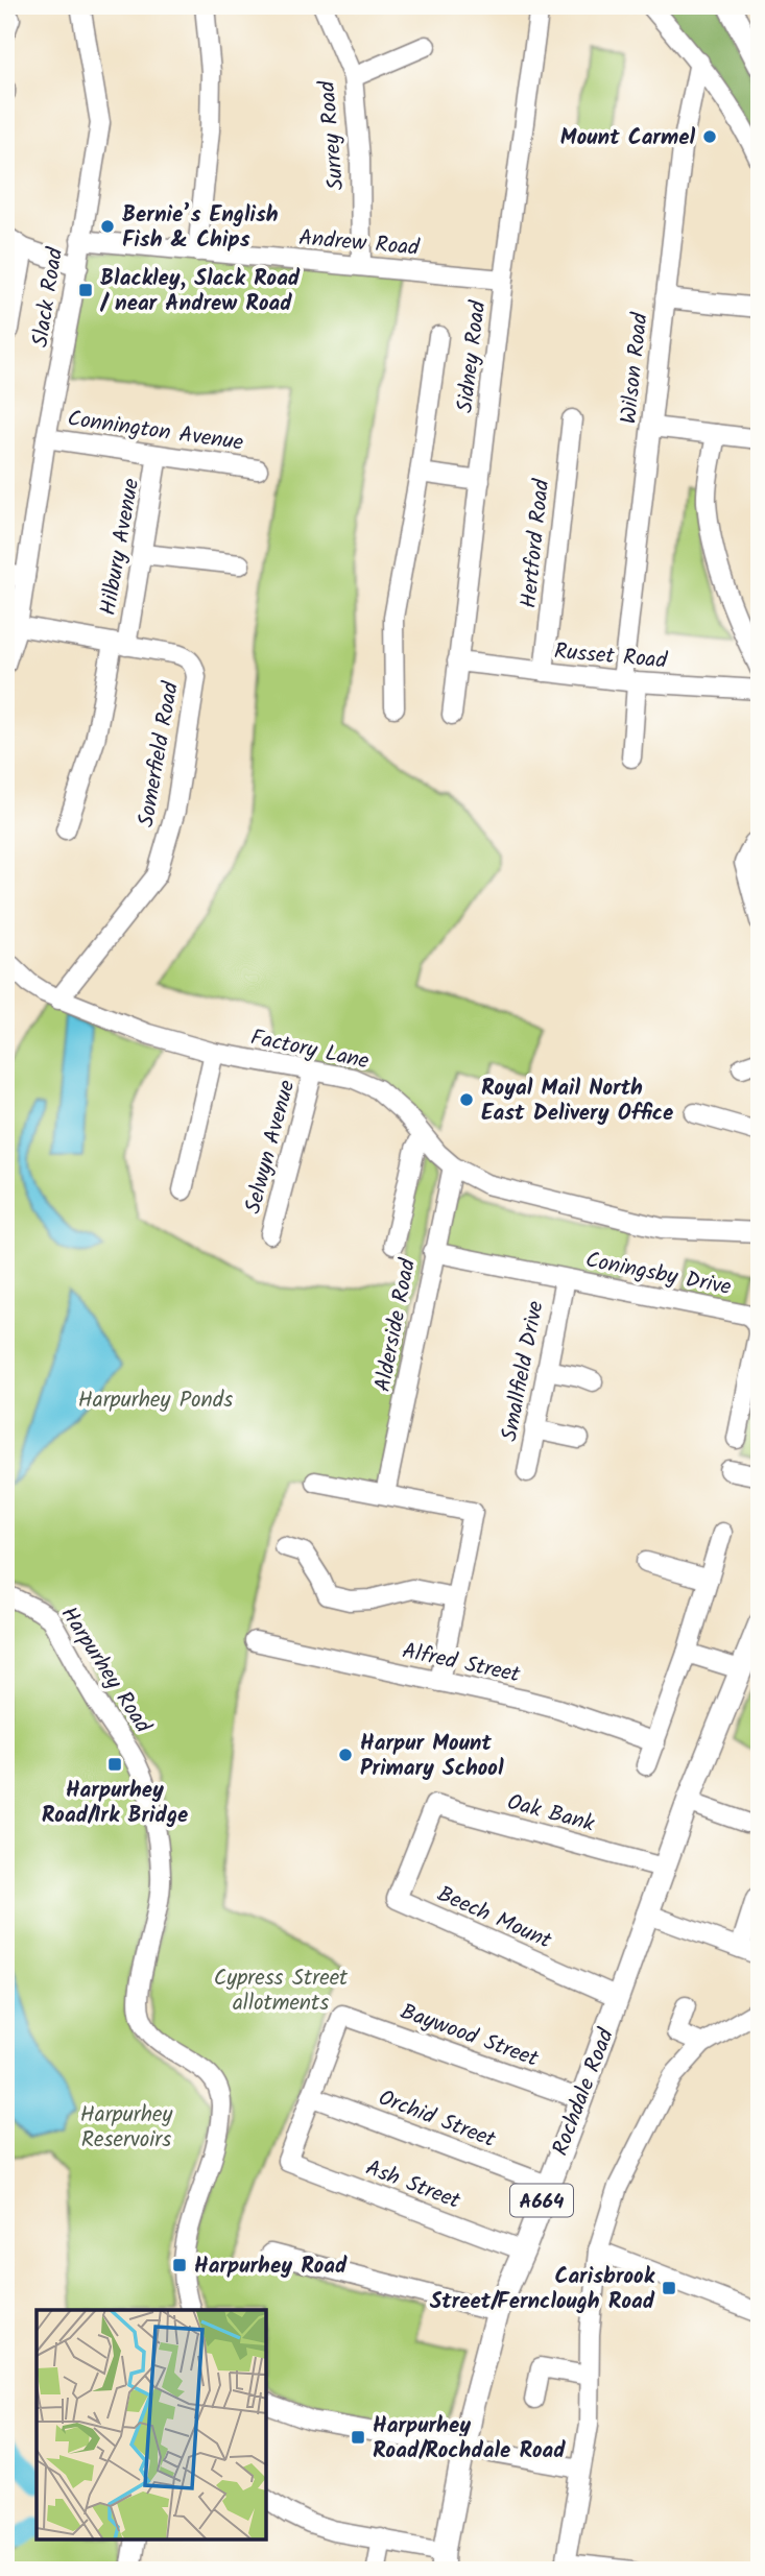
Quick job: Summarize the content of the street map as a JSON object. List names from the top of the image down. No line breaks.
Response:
{"streets":{"main road":["Rochdale Road","A664"],"street":["Surrey Road","Andrew Road","Slack Road","Sidney Road","Wilson Road","Connington Avenue","Hertford Road","Hilbury Avenue","Russet Road","Somerfield Road","Factory Lane","Selwyn Avenue","Coningsby Drive","Alderside Road","Smallfield Drive","Alfred Street","Harpurhey Road","Oak Bank","Beech Mount","Baywood Street","Orchid Street","Ash Street"]},"crossings":[["Surrey Road","Andrew Road"],["Andrew Road","Slack Road"],["Andrew Road","Sidney Road"],["Slack Road","Connington Avenue"],["Slack Road","Somerfield Road"],["Sidney Road","Russet Road"],["Wilson Road","Russet Road"],["Connington Avenue","Hilbury Avenue"],["Hertford Road","Russet Road"],["Hilbury Avenue","Somerfield Road"],["Somerfield Road","Factory Lane"],["Factory Lane","Selwyn Avenue"],["Factory Lane","Alderside Road"],["Coningsby Drive","Alderside Road"],["Coningsby Drive","Smallfield Drive"],["Oak Bank","Beech Mount"],["Oak Bank","Rochdale Road"],["Beech Mount","Rochdale Road"],["Baywood Street","Rochdale Road"],["Baywood Street","Orchid Street"],["Baywood Street","Ash Street"],["Rochdale Road","Orchid Street"],["Rochdale Road","Ash Street"],["Orchid Street","Ash Street"]],"parks":["Harpurhey Ponds","Cypress Street allotments","Harpurhey Reservoirs"],"places":{"other":["Mount Carmel","Bernie’s English Fish & Chips","Royal Mail North East Delivery Office","Harpur Mount Primary School"],"transit":["Blackley, Slack Road / near Andrew Road","Harpurhey Road/Irk Bridge","Harpurhey Road","Carisbrook Street/Fernclough Road","Harpurhey Road/Rochdale Road"]}}
